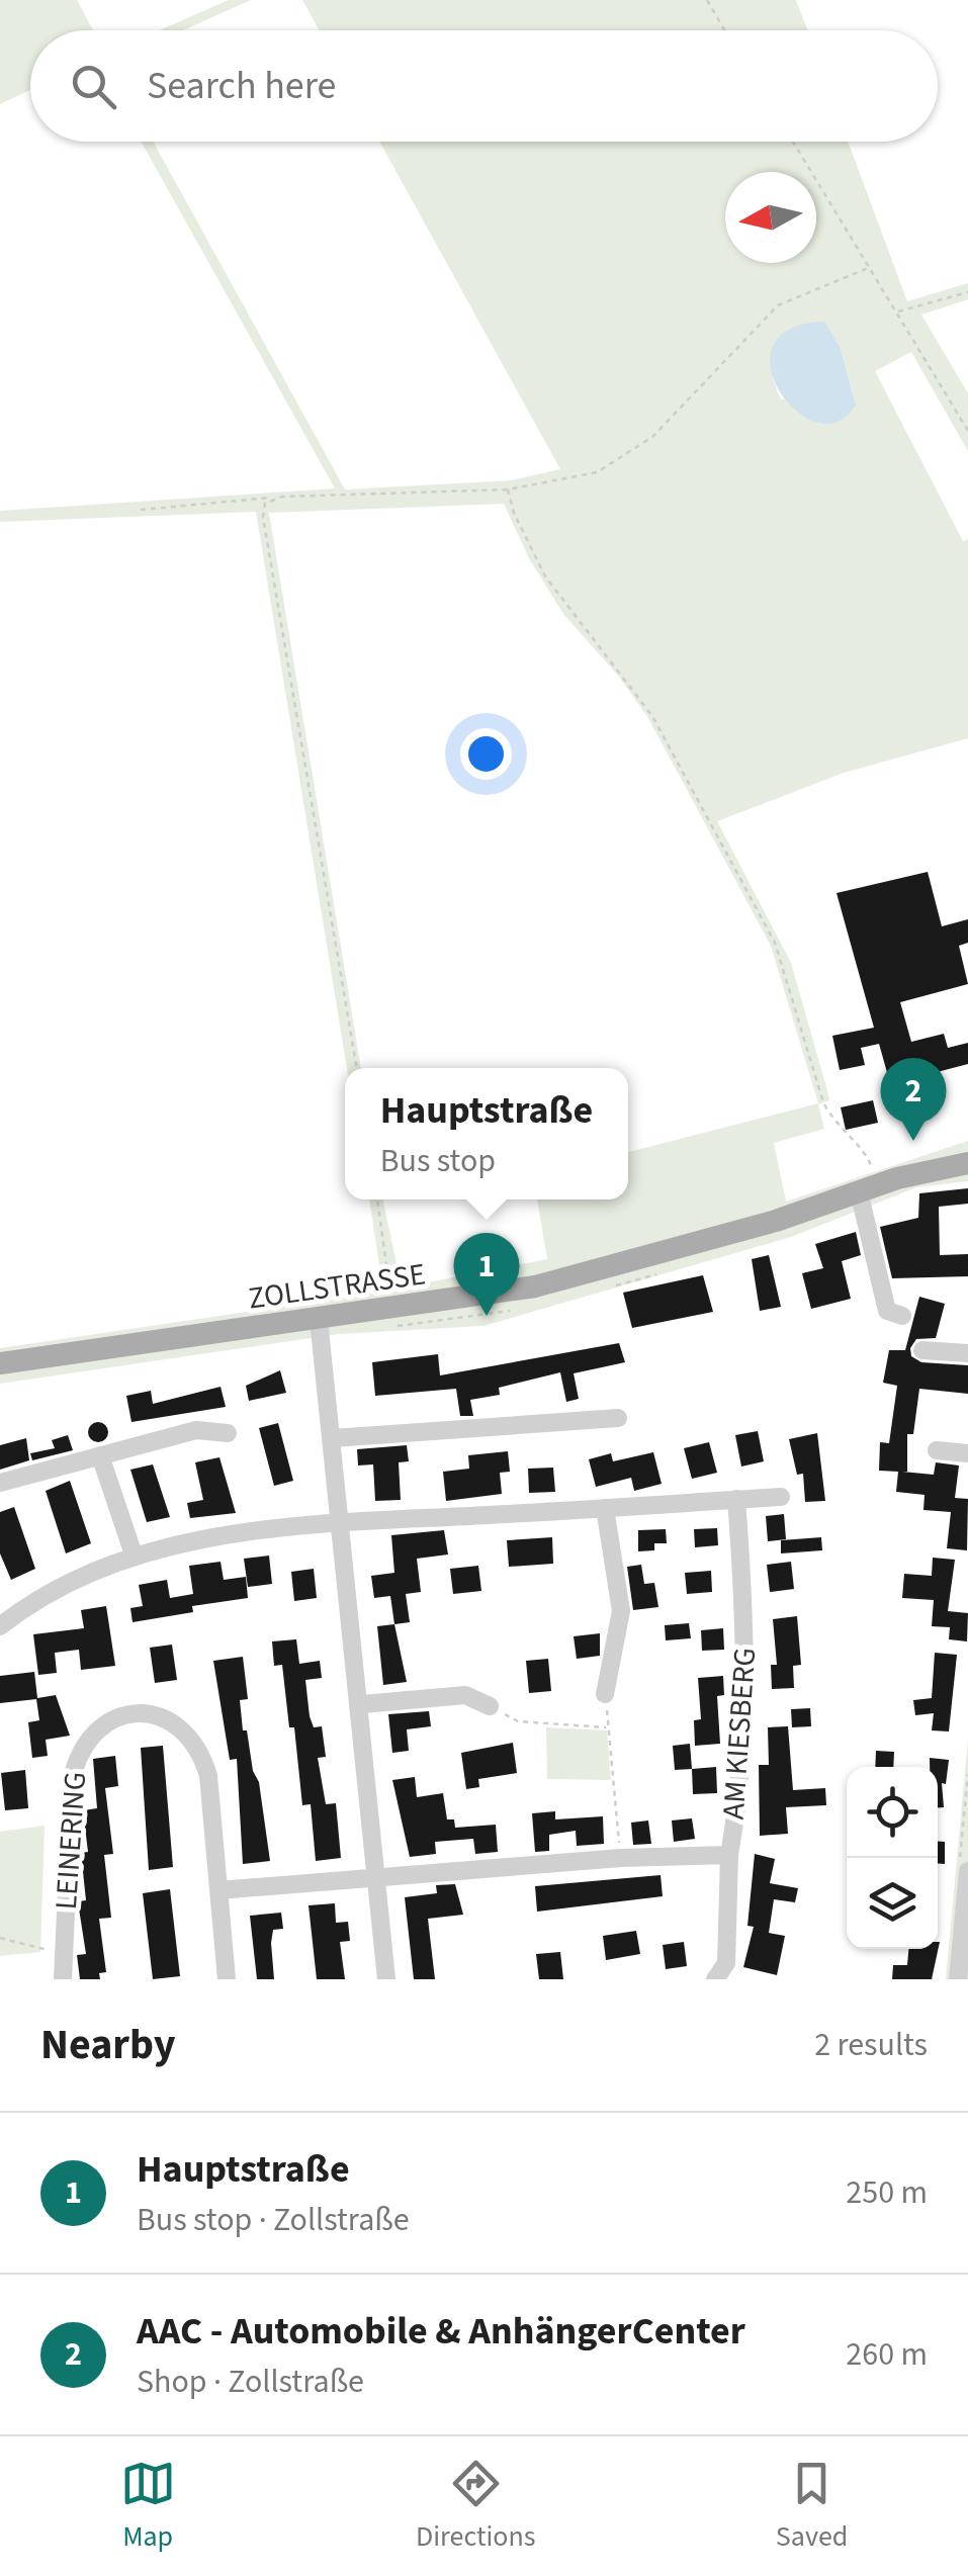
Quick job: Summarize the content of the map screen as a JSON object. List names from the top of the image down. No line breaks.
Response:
{"streets":{"main road":["ZOLLSTRASSE"],"street":["AM KIESBERG","LEINERING"]},"north":"left","page":{"search":"Search here","pins":["2","1"],"popup":["Hauptstraße","Bus stop"],"heading":["Nearby","2 results"],"list":[{"mark":"1","name":"Hauptstraße","note":"Bus stop · Zollstraße","value":"250 m"},{"mark":"2","name":"AAC - Automobile & AnhängerCenter","note":"Shop · Zollstraße","value":"260 m"}],"nav":["Map","Directions","Saved"]}}
